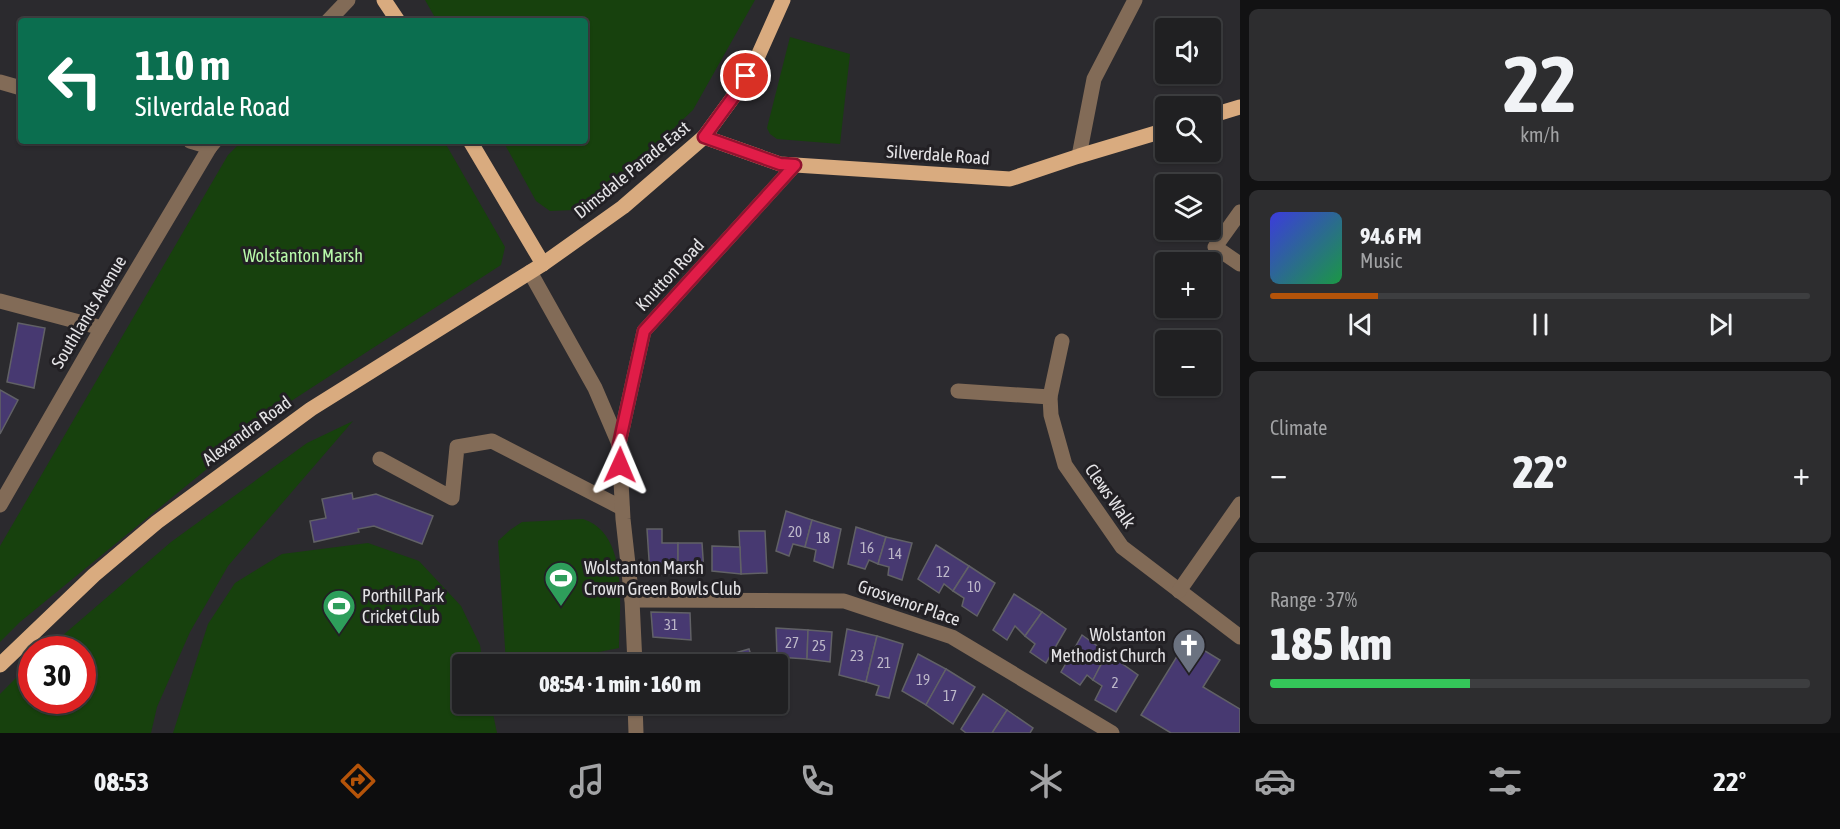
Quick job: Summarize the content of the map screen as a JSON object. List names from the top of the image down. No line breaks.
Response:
{"streets":{"main road":["Silverdale Road","Dimsdale Parade East","Alexandra Road"],"street":["Knutton Road","Southlands Avenue","Clews Walk","Grosvenor Place"]},"crossings":[["Silverdale Road","Dimsdale Parade East"],["Silverdale Road","Knutton Road"],["Dimsdale Parade East","Alexandra Road"],["Knutton Road","Grosvenor Place"]],"parks":["Wolstanton Marsh"],"places":{"sports":["Wolstanton Marsh Crown Green Bowls Club","Porthill Park Cricket Club"],"church":["Wolstanton Methodist Church"]},"house_numbers":["20","18","16","14","12","10","31","27","25","23","21","19","2","17"],"page":{"tile":[["22","km/h"],"Climate",["Range · 37%","185 km"]],"map_buttons":["+","−"],"turn":["110 m","Silverdale Road"],"song":["94.6 FM","Music"],"heat":["−","22°","+"],"limit":"30","trip":"08:54 · 1 min · 160 m","tabs":["08:53","22°"]}}
